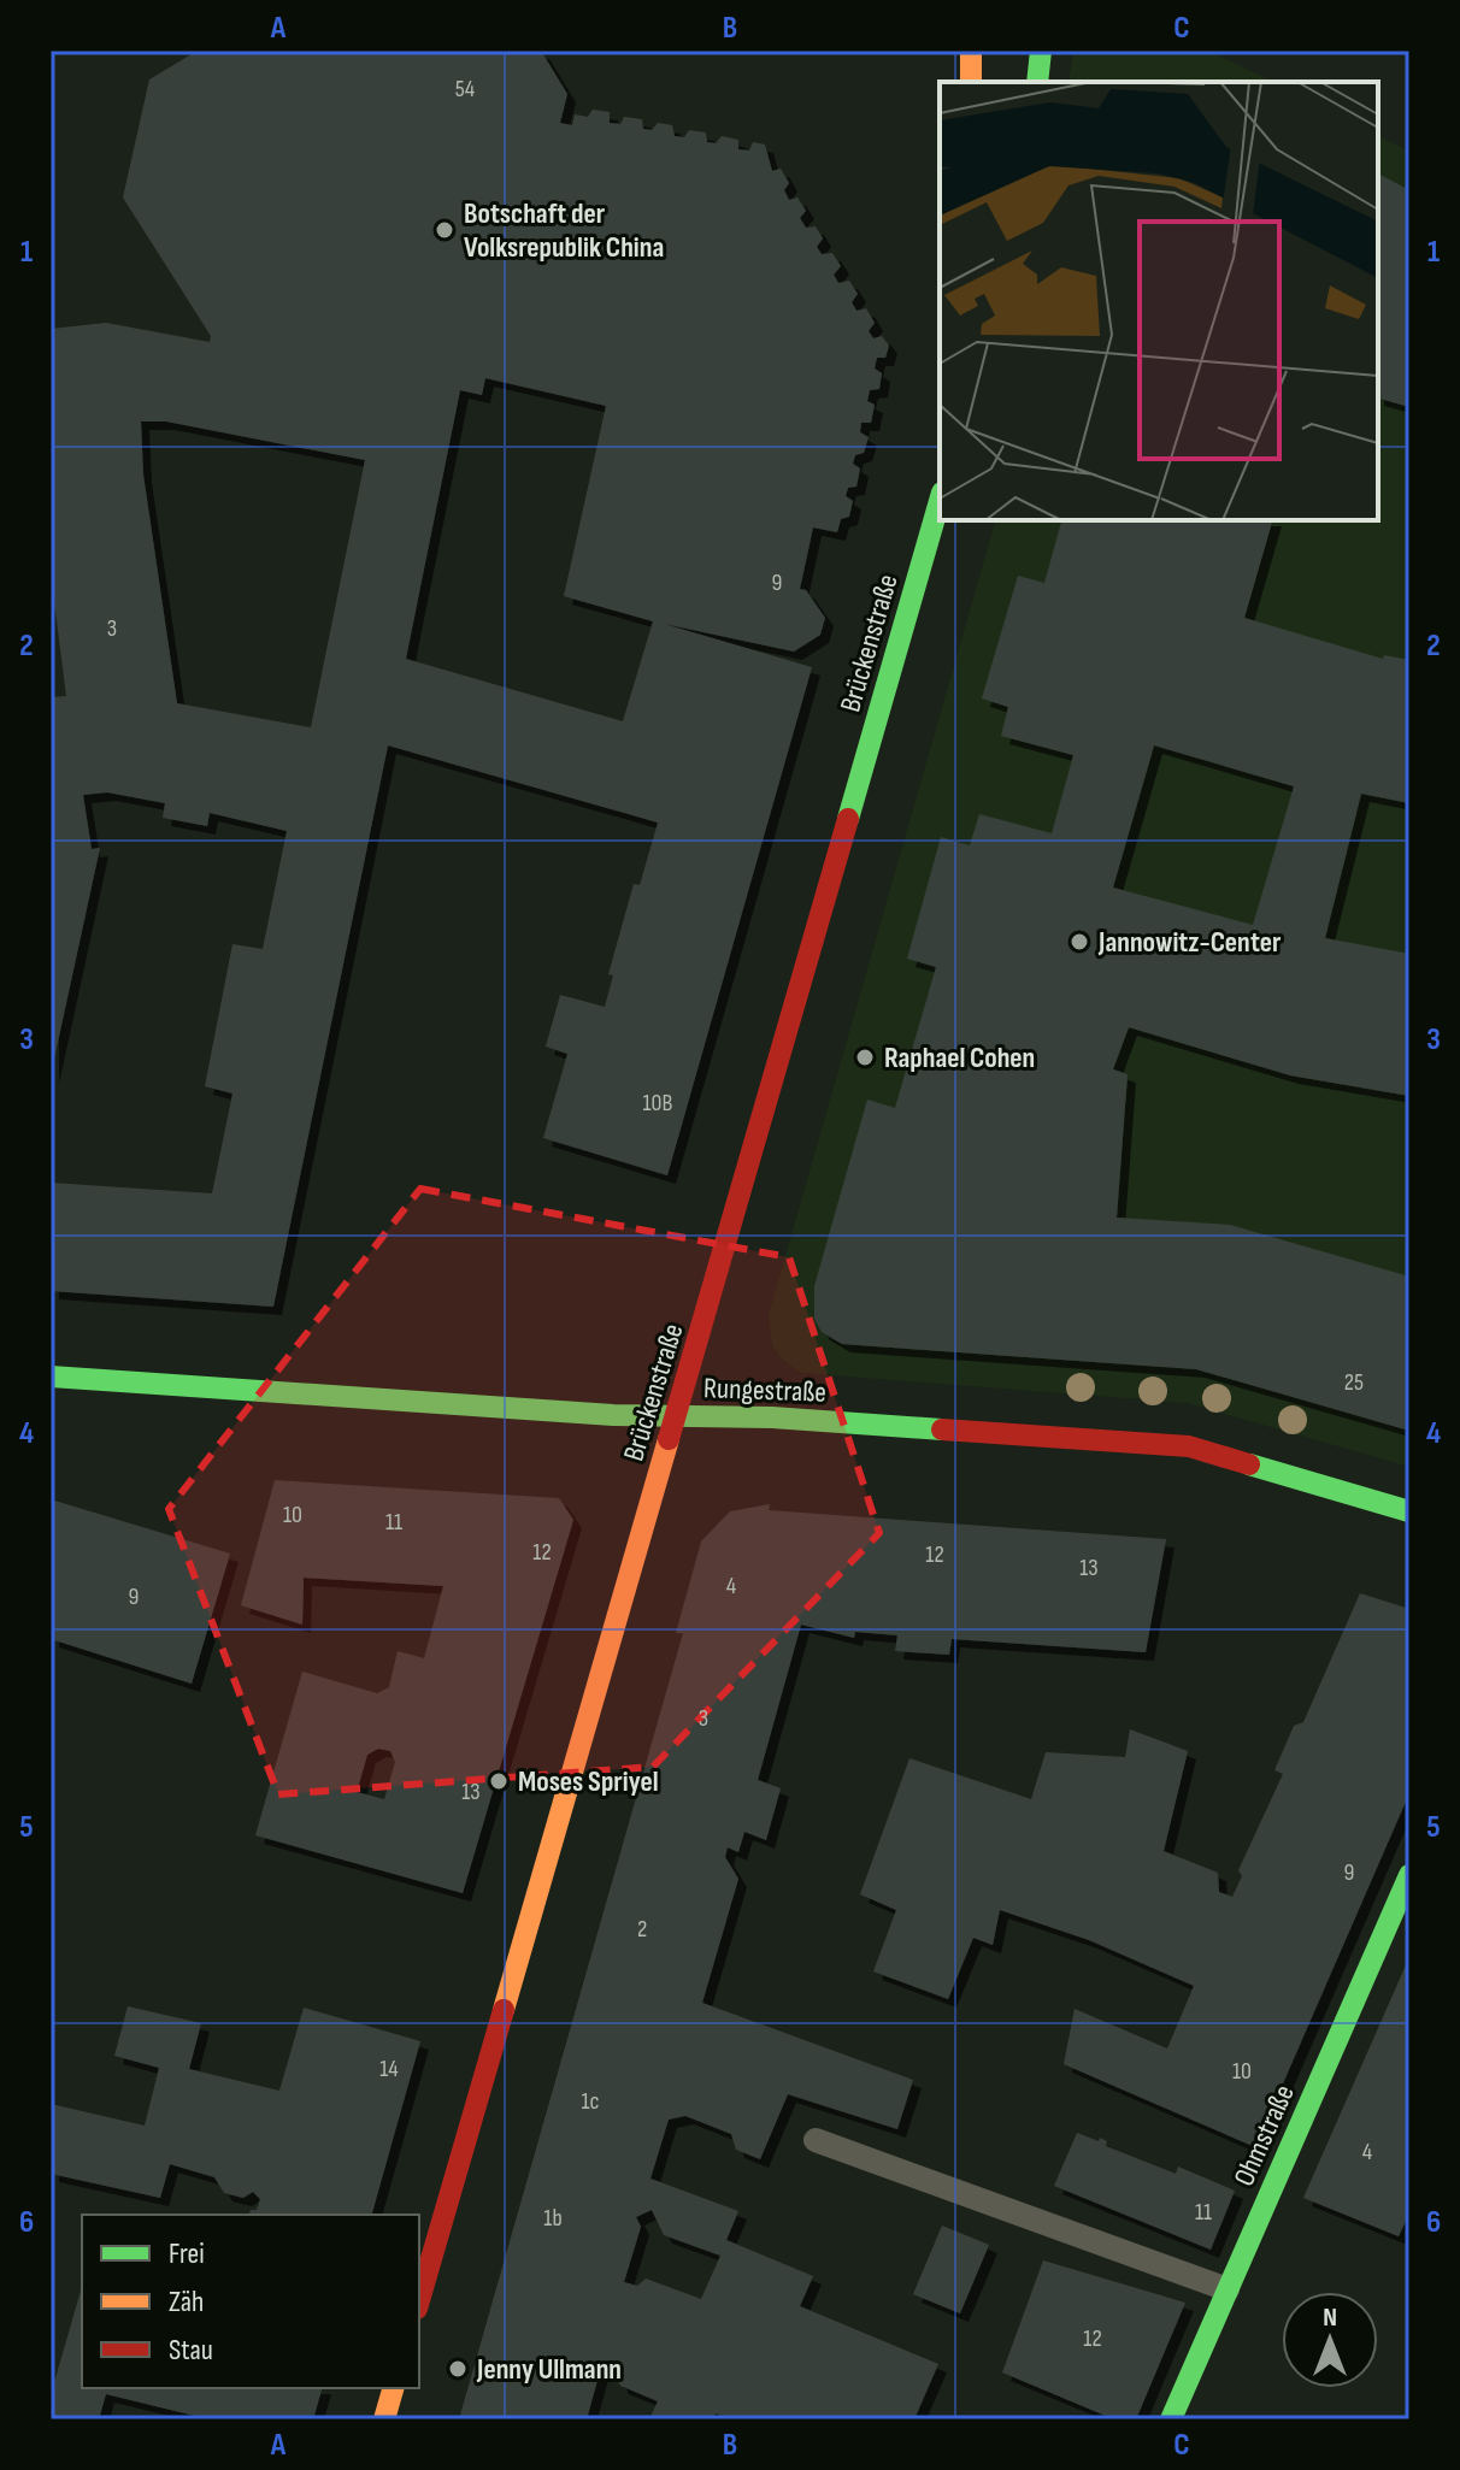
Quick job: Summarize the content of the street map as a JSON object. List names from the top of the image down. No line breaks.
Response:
{"streets":{"main road":["Brückenstraße","Rungestraße","Ohmstraße"]},"crossings":[["Brückenstraße","Rungestraße"]],"places":["Botschaft der Volksrepublik China","Jannowitz-Center","Raphael Cohen","Moses Spriyel","Jenny Ullmann"],"house_numbers":["54","9","3","10B","25","10","11","12","12","13","4","9","3","13","9","2","14","10","1c","4","11","1b","12"],"legend":["Frei","Zäh","Stau"],"north":"top","grid":{"columns":["A","B","C"],"rows":["1","2","3","4","5","6"]}}
